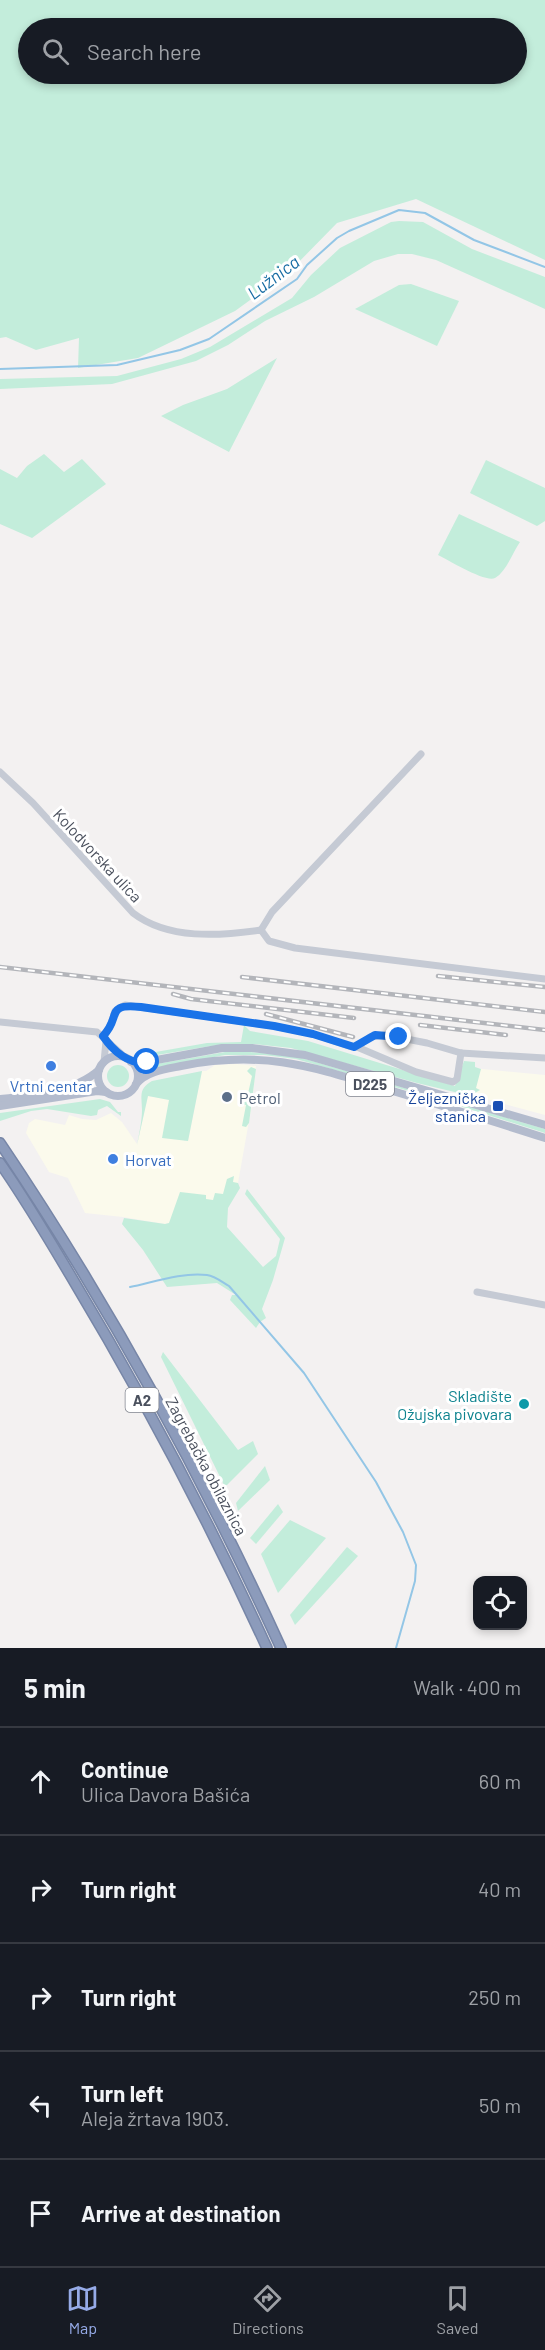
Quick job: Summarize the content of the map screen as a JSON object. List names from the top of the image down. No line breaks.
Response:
{"streets":{"highway":["A2","Zagrebačka obilaznica"],"main road":["D225"],"street":["Kolodvorska ulica"]},"water":["Lužnica"],"places":{"other":["Vrtni centar","Petrol","Horvat","Skladište Ožujska pivovara"],"transit":["Željeznička stanica"]},"page":{"search":"Search here","heading":["5 min","Walk · 400 m"],"list":[["Continue","Ulica Davora Bašića","60 m"],["Turn right","40 m"],["Turn right","250 m"],["Turn left","Aleja žrtava 1903.","50 m"],"Arrive at destination"],"nav":["Map","Directions","Saved"]}}
